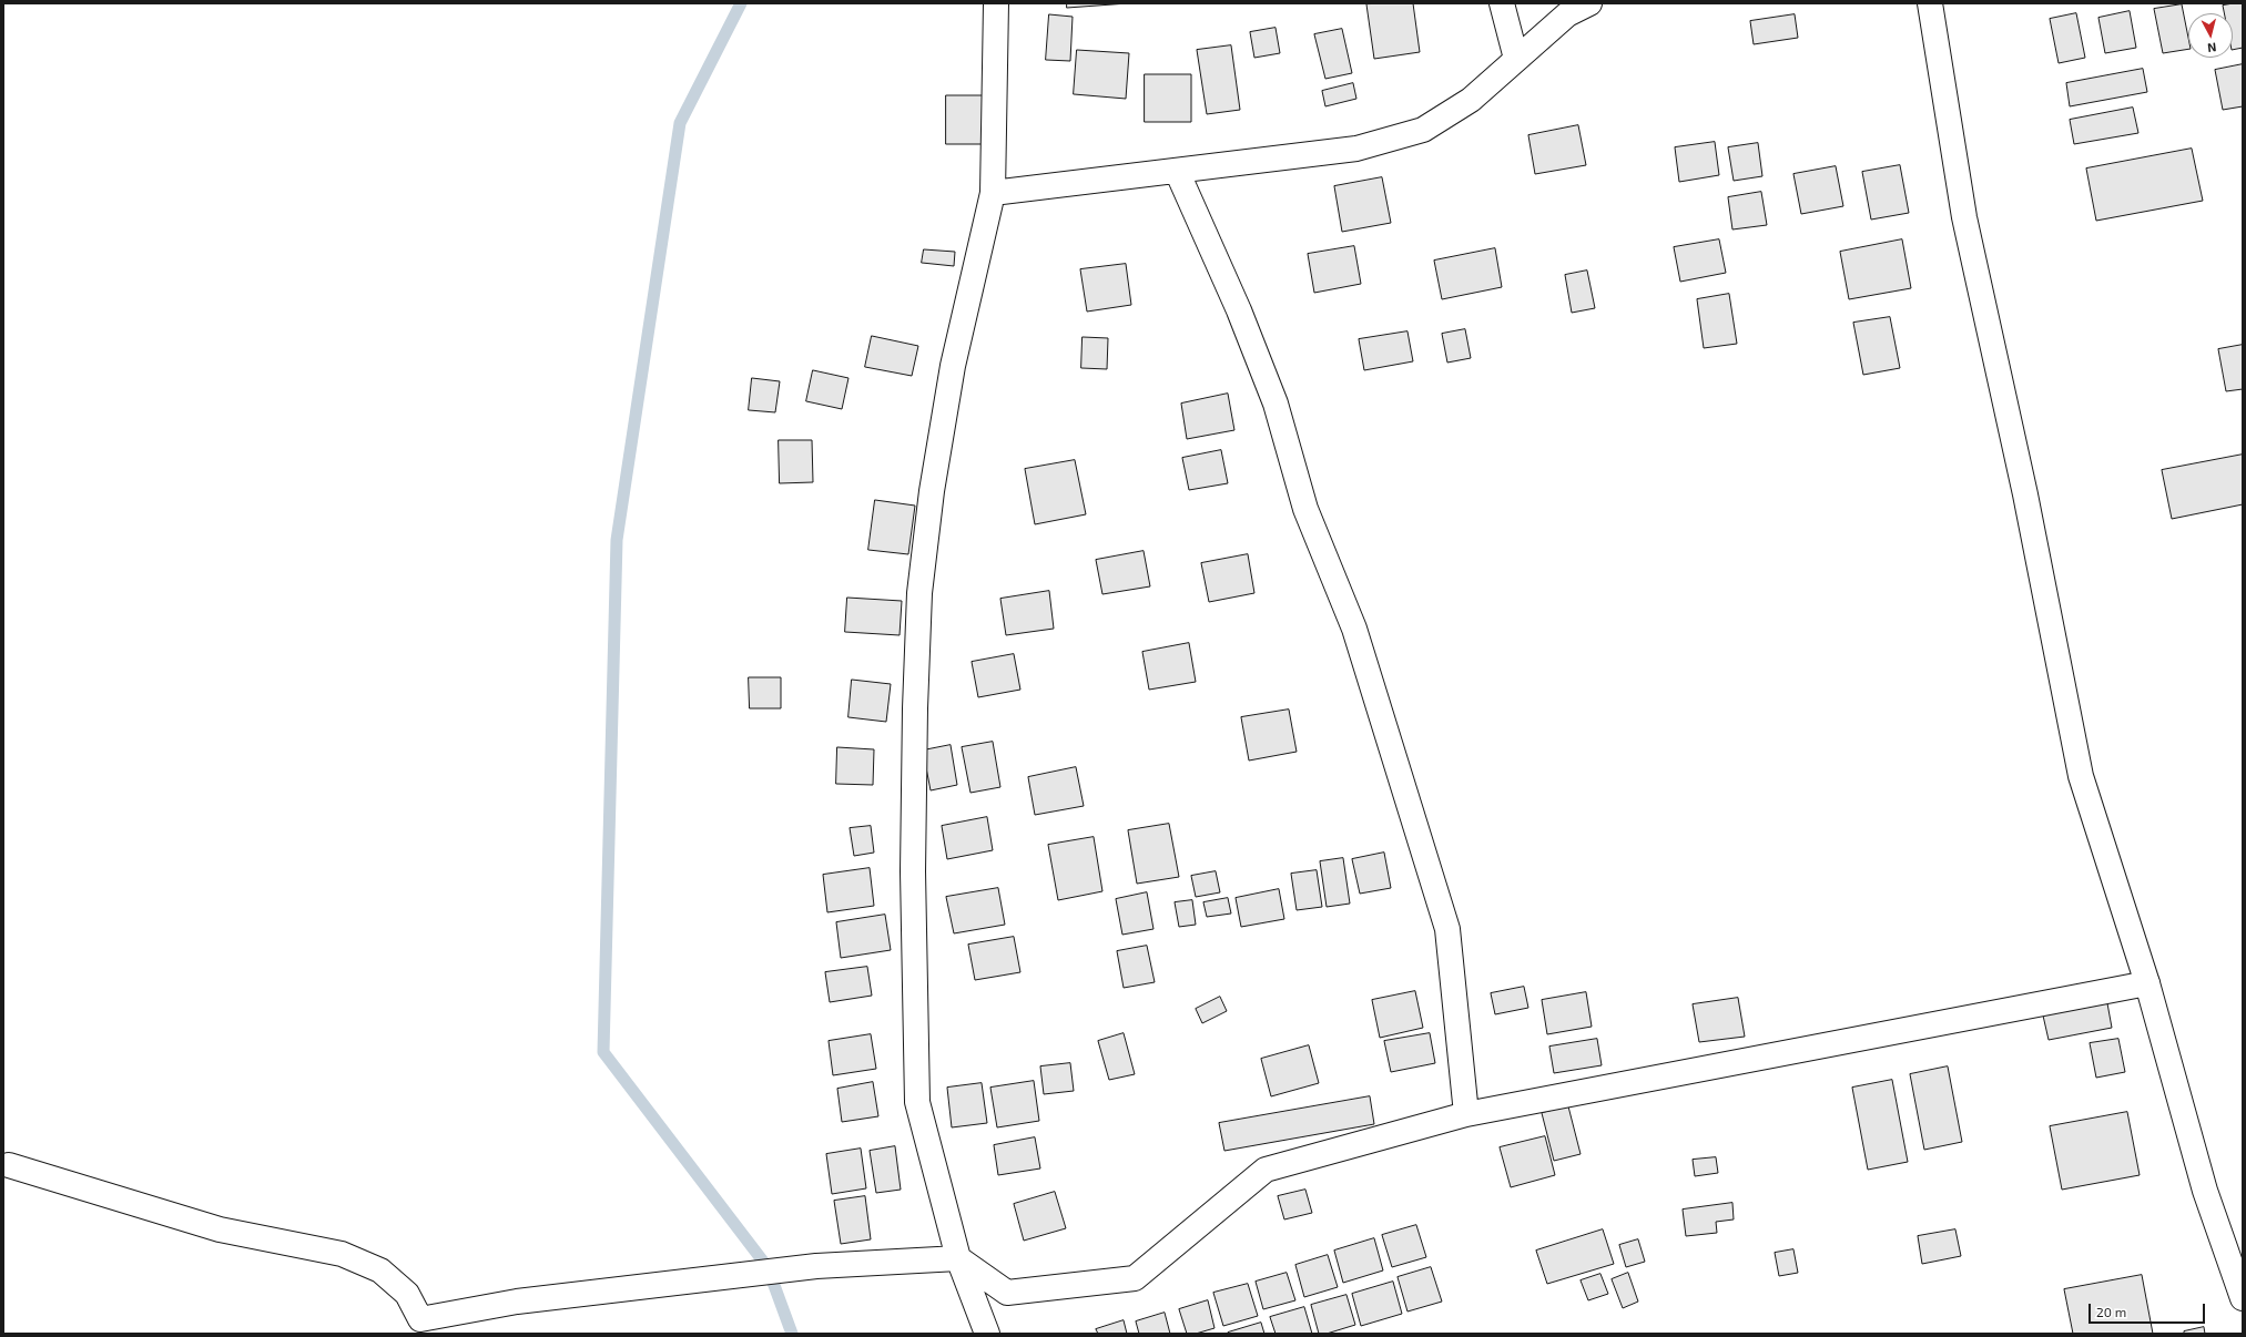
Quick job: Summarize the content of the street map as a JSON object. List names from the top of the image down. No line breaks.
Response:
{"scale_bar":"20 m","north":"bottom"}
